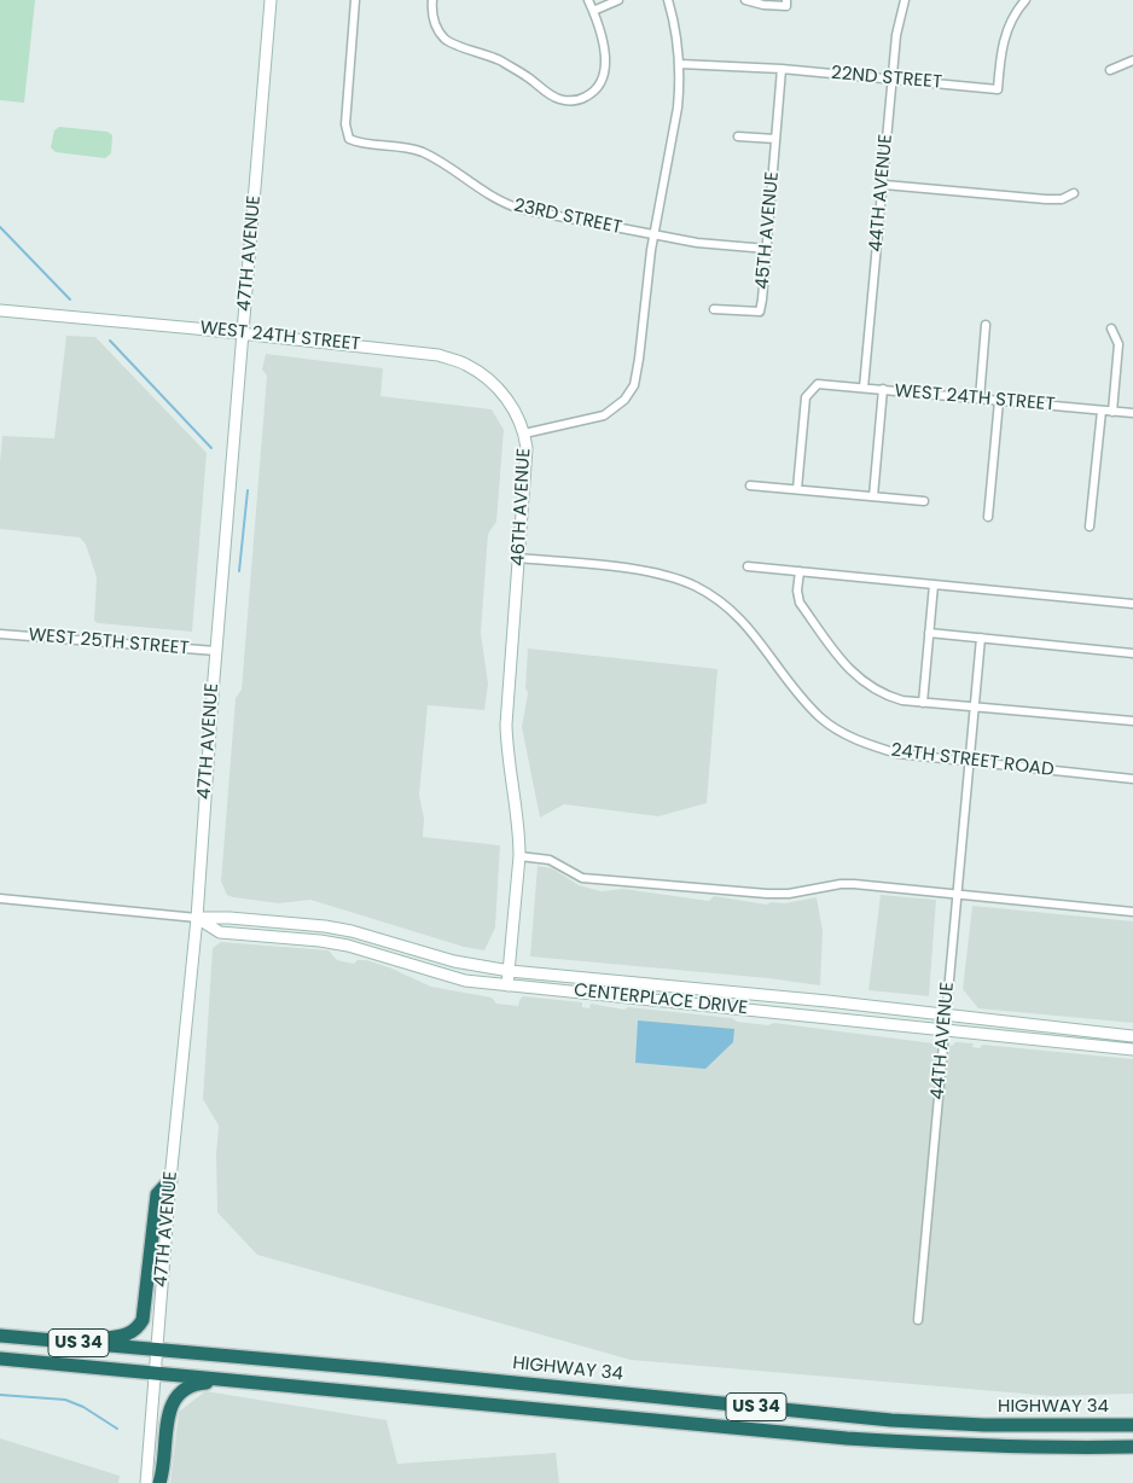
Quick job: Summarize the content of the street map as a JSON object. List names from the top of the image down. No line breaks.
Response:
{"streets":{"highway":["US 34","HIGHWAY 34"],"street":["22ND STREET","44TH AVENUE","23RD STREET","45TH AVENUE","47TH AVENUE","WEST 24TH STREET","46TH AVENUE","WEST 25TH STREET","24TH STREET ROAD","CENTERPLACE DRIVE"]},"crossings":[["22ND STREET","44TH AVENUE"],["22ND STREET","45TH AVENUE"],["22ND STREET","46TH AVENUE"],["44TH AVENUE","WEST 24TH STREET"],["44TH AVENUE","24TH STREET ROAD"],["44TH AVENUE","CENTERPLACE DRIVE"],["23RD STREET","45TH AVENUE"],["23RD STREET","46TH AVENUE"],["47TH AVENUE","WEST 24TH STREET"],["47TH AVENUE","WEST 25TH STREET"],["47TH AVENUE","CENTERPLACE DRIVE"],["47TH AVENUE","US 34"],["47TH AVENUE","HIGHWAY 34"],["WEST 24TH STREET","46TH AVENUE"],["46TH AVENUE","24TH STREET ROAD"],["46TH AVENUE","CENTERPLACE DRIVE"]]}
